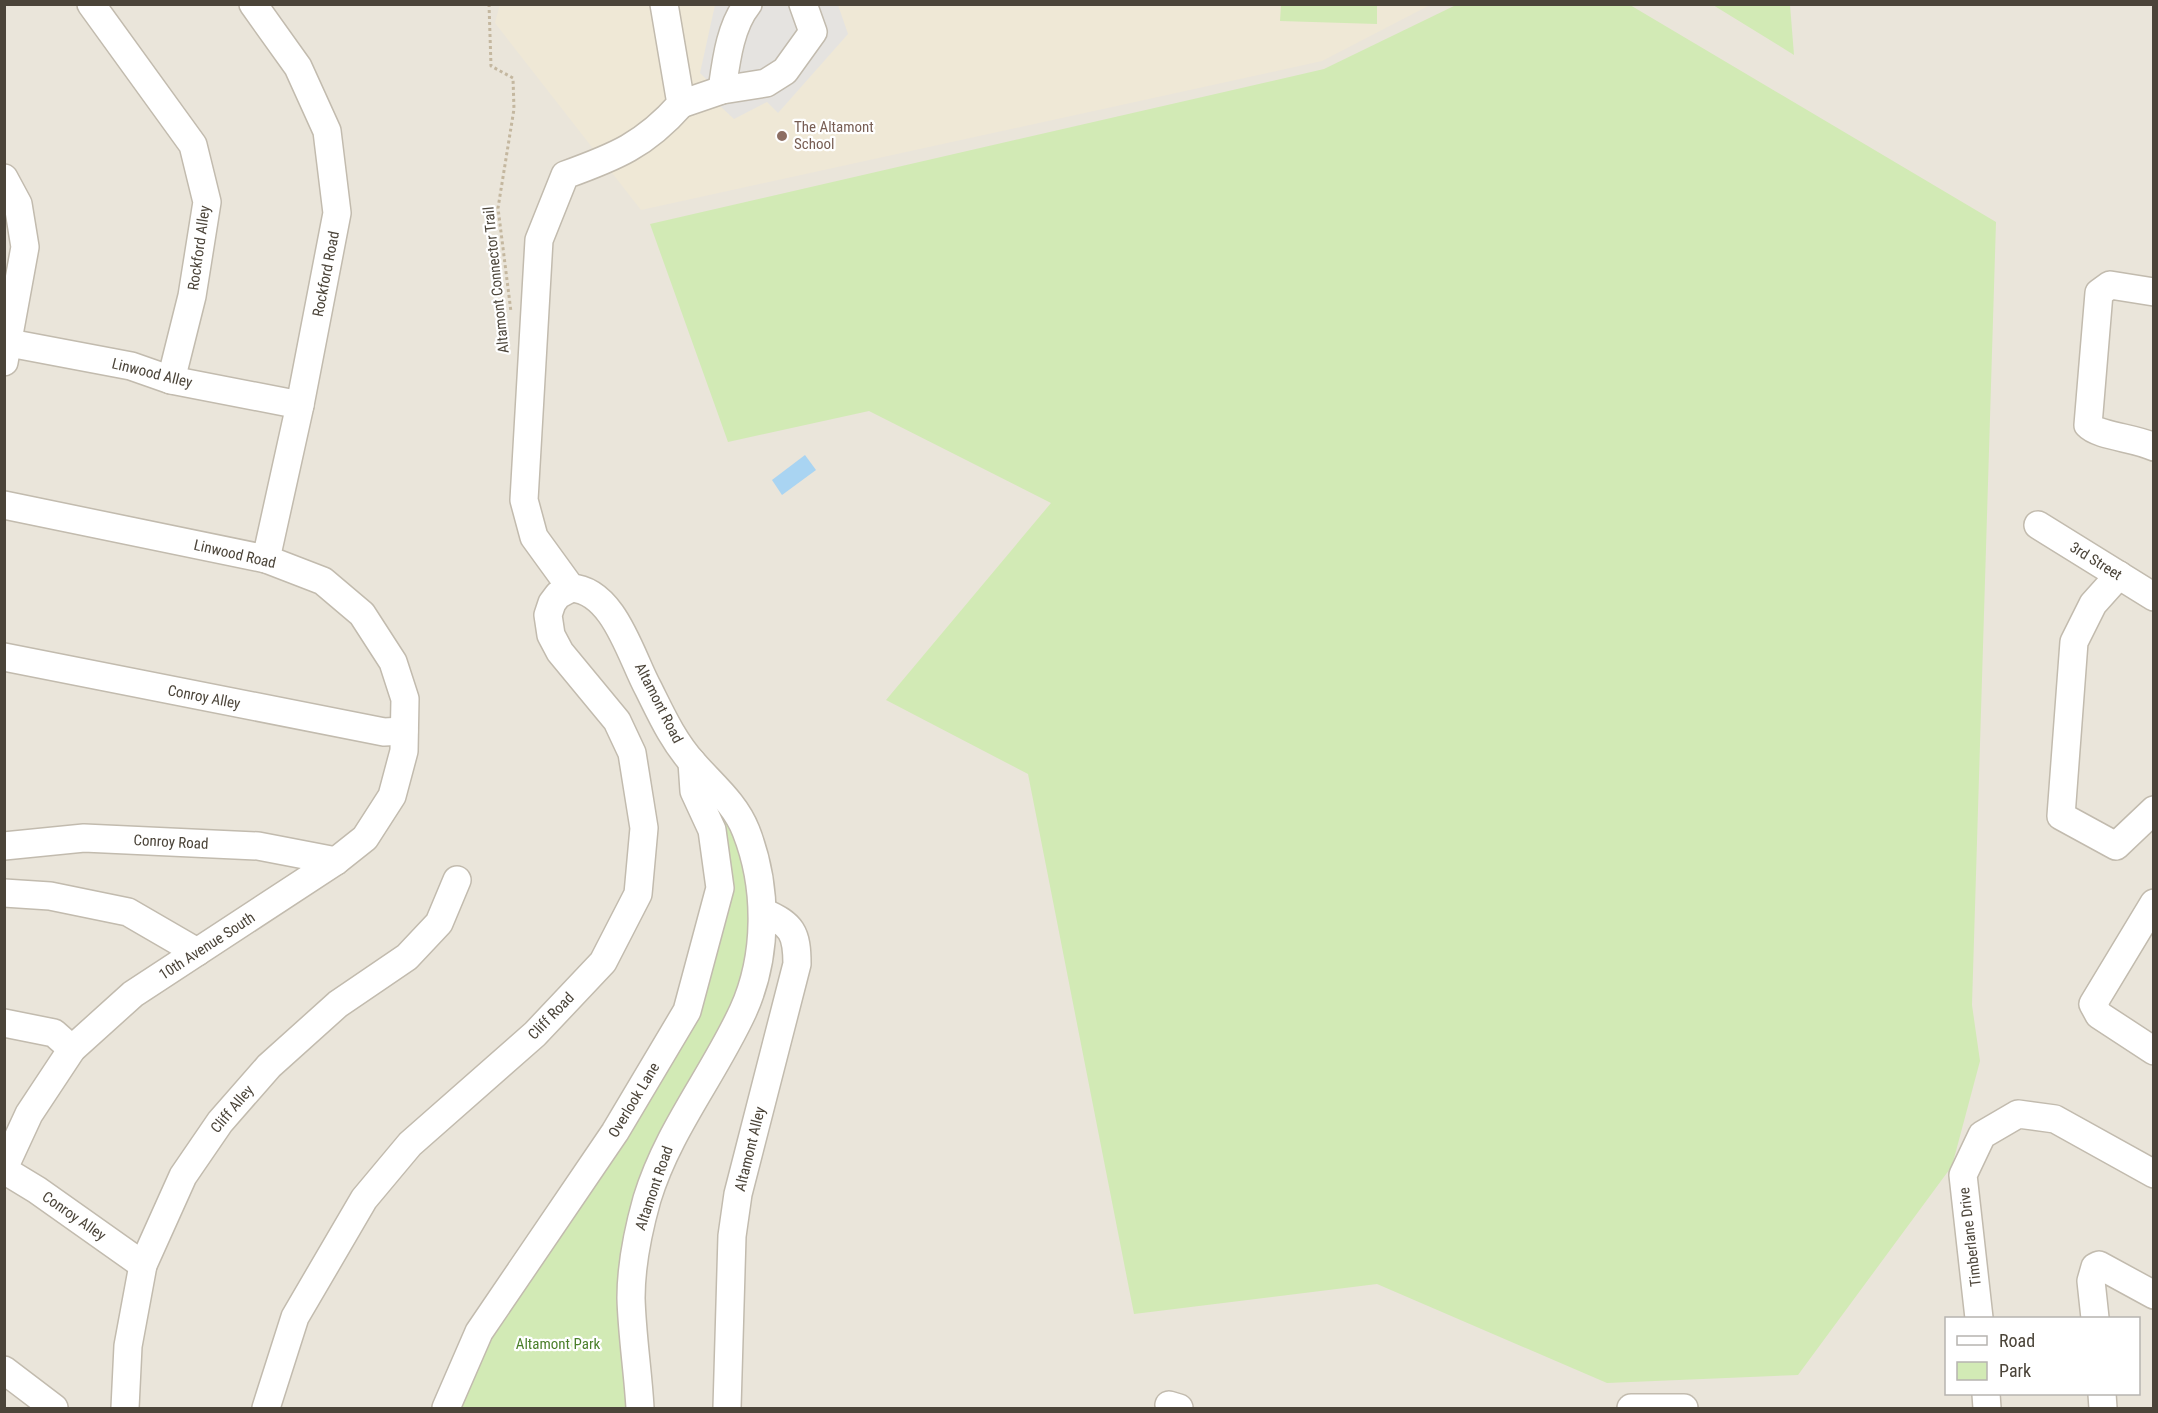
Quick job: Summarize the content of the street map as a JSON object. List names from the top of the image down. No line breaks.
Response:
{"streets":{"street":["Rockford Alley","Rockford Road","Linwood Alley","Linwood Road","3rd Street","Conroy Alley","Altamont Road","Conroy Road","10th Avenue South","Cliff Road","Overlook Lane","Cliff Alley","Altamont Alley","Timberlane Drive"],"path":["Altamont Connector Trail"]},"crossings":[["Rockford Alley","Linwood Alley"],["Rockford Road","Linwood Alley"],["Rockford Road","Linwood Road"],["Linwood Road","Conroy Alley"],["Linwood Road","10th Avenue South"],["Conroy Alley","10th Avenue South"],["Conroy Alley","Cliff Alley"],["Altamont Road","Cliff Road"],["Altamont Road","Overlook Lane"],["Altamont Road","Altamont Alley"],["Conroy Road","10th Avenue South"]],"parks":["Altamont Park"],"places":["The Altamont School"],"legend":["Road","Park"]}
